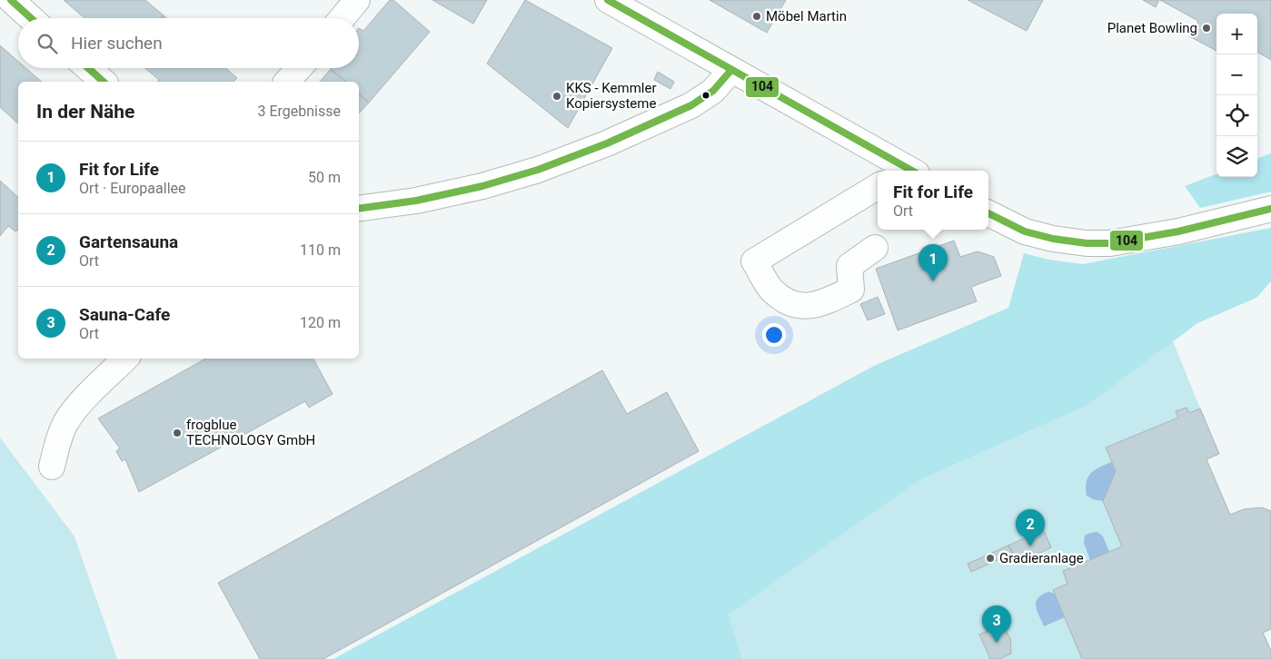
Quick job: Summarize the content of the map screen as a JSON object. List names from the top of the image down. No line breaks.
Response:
{"places":["Möbel Martin","Planet Bowling","KKS - Kemmler Kopiersysteme","frogblue TECHNOLOGY GmbH","Gradieranlage"],"lines":["transit line 104"],"page":{"map_buttons":["+","−"],"search":"Hier suchen","heading":["In der Nähe","3 Ergebnisse"],"list":[{"mark":"1","name":"Fit for Life","note":"Ort · Europaallee","value":"50 m"},{"mark":"2","name":"Gartensauna","note":"Ort","value":"110 m"},{"mark":"3","name":"Sauna-Cafe","note":"Ort","value":"120 m"}],"popup":["Fit for Life","Ort"],"pins":["1","2","3"]}}
